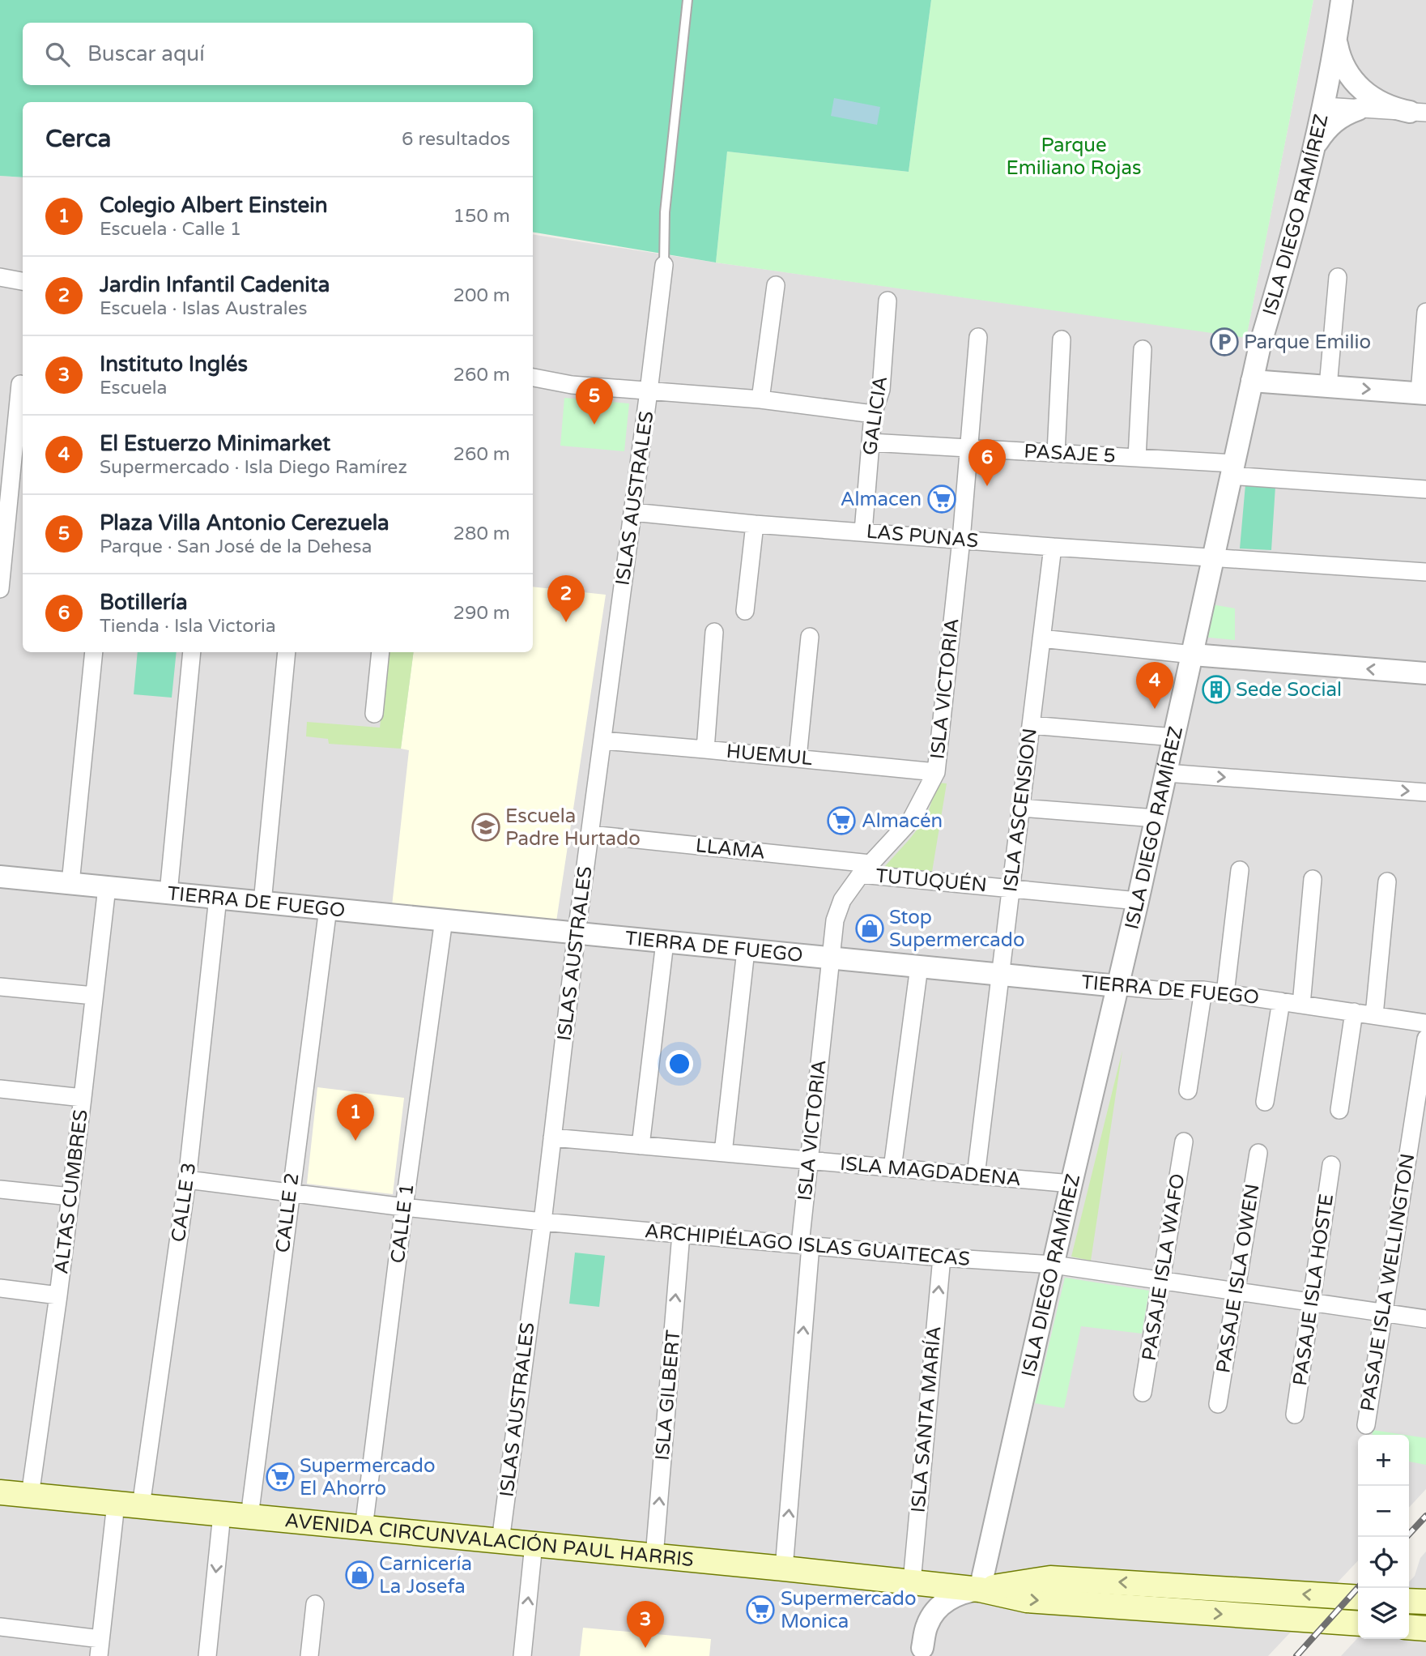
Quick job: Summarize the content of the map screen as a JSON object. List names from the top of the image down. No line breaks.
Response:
{"streets":{"main road":["AVENIDA CIRCUNVALACIÓN PAUL HARRIS"],"street":["ISLA DIEGO RAMÍREZ","GALICIA","PASAJE 5","ISLAS AUSTRALES","LAS PUNAS","ISLA VICTORIA","HUEMUL","ISLA ASCENSION","LLAMA","TUTUQUÉN","TIERRA DE FUEGO","ISLA MAGDADENA","ALTAS CUMBRES","CALLE 3","CALLE 2","CALLE 1","ARCHIPIÉLAGO ISLAS GUAITECAS","PASAJE ISLA WAFO","PASAJE ISLA OWEN","PASAJE ISLA WELLINGTON","PASAJE ISLA HOSTE","ISLA GILBERT","ISLA SANTA MARÍA"]},"crossings":[["ISLA DIEGO RAMÍREZ","PASAJE 5"],["ISLA DIEGO RAMÍREZ","LAS PUNAS"],["ISLA DIEGO RAMÍREZ","TUTUQUÉN"],["ISLA DIEGO RAMÍREZ","TIERRA DE FUEGO"],["ISLA DIEGO RAMÍREZ","ISLA MAGDADENA"],["ISLA DIEGO RAMÍREZ","ARCHIPIÉLAGO ISLAS GUAITECAS"],["ISLA DIEGO RAMÍREZ","AVENIDA CIRCUNVALACIÓN PAUL HARRIS"],["GALICIA","PASAJE 5"],["GALICIA","LAS PUNAS"],["PASAJE 5","ISLA VICTORIA"],["ISLAS AUSTRALES","LAS PUNAS"],["ISLAS AUSTRALES","HUEMUL"],["ISLAS AUSTRALES","LLAMA"],["ISLAS AUSTRALES","TIERRA DE FUEGO"],["ISLAS AUSTRALES","ISLA MAGDADENA"],["ISLAS AUSTRALES","ARCHIPIÉLAGO ISLAS GUAITECAS"],["ISLAS AUSTRALES","AVENIDA CIRCUNVALACIÓN PAUL HARRIS"],["LAS PUNAS","ISLA VICTORIA"],["LAS PUNAS","ISLA ASCENSION"],["ISLA VICTORIA","HUEMUL"],["ISLA VICTORIA","LLAMA"],["ISLA VICTORIA","TUTUQUÉN"],["ISLA VICTORIA","TIERRA DE FUEGO"],["ISLA VICTORIA","ISLA MAGDADENA"],["ISLA VICTORIA","ARCHIPIÉLAGO ISLAS GUAITECAS"],["ISLA VICTORIA","AVENIDA CIRCUNVALACIÓN PAUL HARRIS"],["ISLA ASCENSION","TUTUQUÉN"],["ISLA ASCENSION","TIERRA DE FUEGO"],["ISLA ASCENSION","ISLA MAGDADENA"],["LLAMA","TUTUQUÉN"],["TIERRA DE FUEGO","ALTAS CUMBRES"],["TIERRA DE FUEGO","CALLE 3"],["TIERRA DE FUEGO","CALLE 2"],["TIERRA DE FUEGO","CALLE 1"],["ALTAS CUMBRES","AVENIDA CIRCUNVALACIÓN PAUL HARRIS"],["CALLE 3","ARCHIPIÉLAGO ISLAS GUAITECAS"],["CALLE 3","AVENIDA CIRCUNVALACIÓN PAUL HARRIS"],["CALLE 2","ARCHIPIÉLAGO ISLAS GUAITECAS"],["CALLE 2","AVENIDA CIRCUNVALACIÓN PAUL HARRIS"],["CALLE 1","ARCHIPIÉLAGO ISLAS GUAITECAS"],["CALLE 1","AVENIDA CIRCUNVALACIÓN PAUL HARRIS"],["ARCHIPIÉLAGO ISLAS GUAITECAS","PASAJE ISLA WAFO"],["ARCHIPIÉLAGO ISLAS GUAITECAS","PASAJE ISLA OWEN"],["ARCHIPIÉLAGO ISLAS GUAITECAS","PASAJE ISLA WELLINGTON"],["ARCHIPIÉLAGO ISLAS GUAITECAS","PASAJE ISLA HOSTE"],["ARCHIPIÉLAGO ISLAS GUAITECAS","ISLA GILBERT"],["ARCHIPIÉLAGO ISLAS GUAITECAS","ISLA SANTA MARÍA"],["ISLA GILBERT","AVENIDA CIRCUNVALACIÓN PAUL HARRIS"],["ISLA SANTA MARÍA","AVENIDA CIRCUNVALACIÓN PAUL HARRIS"]],"one_way":["ISLA GILBERT","ISLA SANTA MARÍA"],"parks":["Parque Emiliano Rojas"],"places":{"parking":["Parque Emilio"],"supermarket":["Almacen","Almacén","Supermercado El Ahorro","Supermercado Monica"],"building":["Sede Social"],"school or university":["Escuela Padre Hurtado"],"shop":["Stop Supermercado","Carnicería La Josefa"]},"page":{"search":"Buscar aquí","heading":["Cerca","6 resultados"],"list":[{"mark":"1","name":"Colegio Albert Einstein","note":"Escuela · Calle 1","value":"150 m"},{"mark":"2","name":"Jardin Infantil Cadenita","note":"Escuela · Islas Australes","value":"200 m"},{"mark":"3","name":"Instituto Inglés","note":"Escuela","value":"260 m"},{"mark":"4","name":"El Estuerzo Minimarket","note":"Supermercado · Isla Diego Ramírez","value":"260 m"},{"mark":"5","name":"Plaza Villa Antonio Cerezuela","note":"Parque · San José de la Dehesa","value":"280 m"},{"mark":"6","name":"Botillería","note":"Tienda · Isla Victoria","value":"290 m"}],"pins":["5","6","2","4","1","3"],"map_buttons":["+","−"]}}
